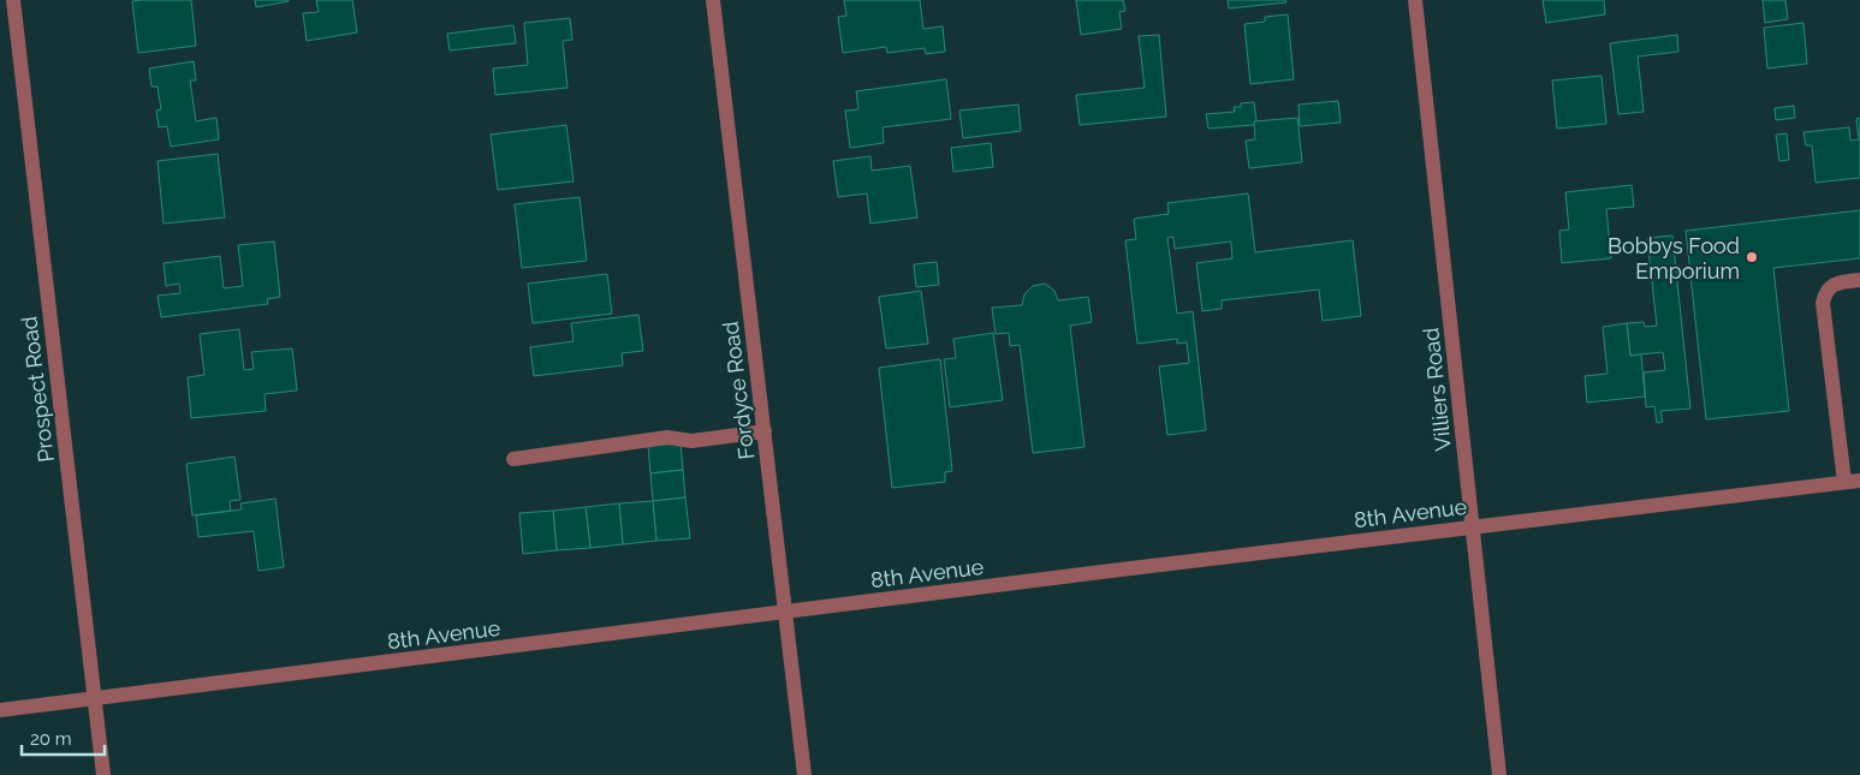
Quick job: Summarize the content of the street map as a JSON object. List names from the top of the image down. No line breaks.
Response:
{"streets":{"street":["Prospect Road","Villiers Road","Fordyce Road","8th Avenue"]},"crossings":[["Prospect Road","8th Avenue"],["Villiers Road","8th Avenue"],["Fordyce Road","8th Avenue"]],"places":["Bobbys Food Emporium"],"scale_bar":"20 m"}
